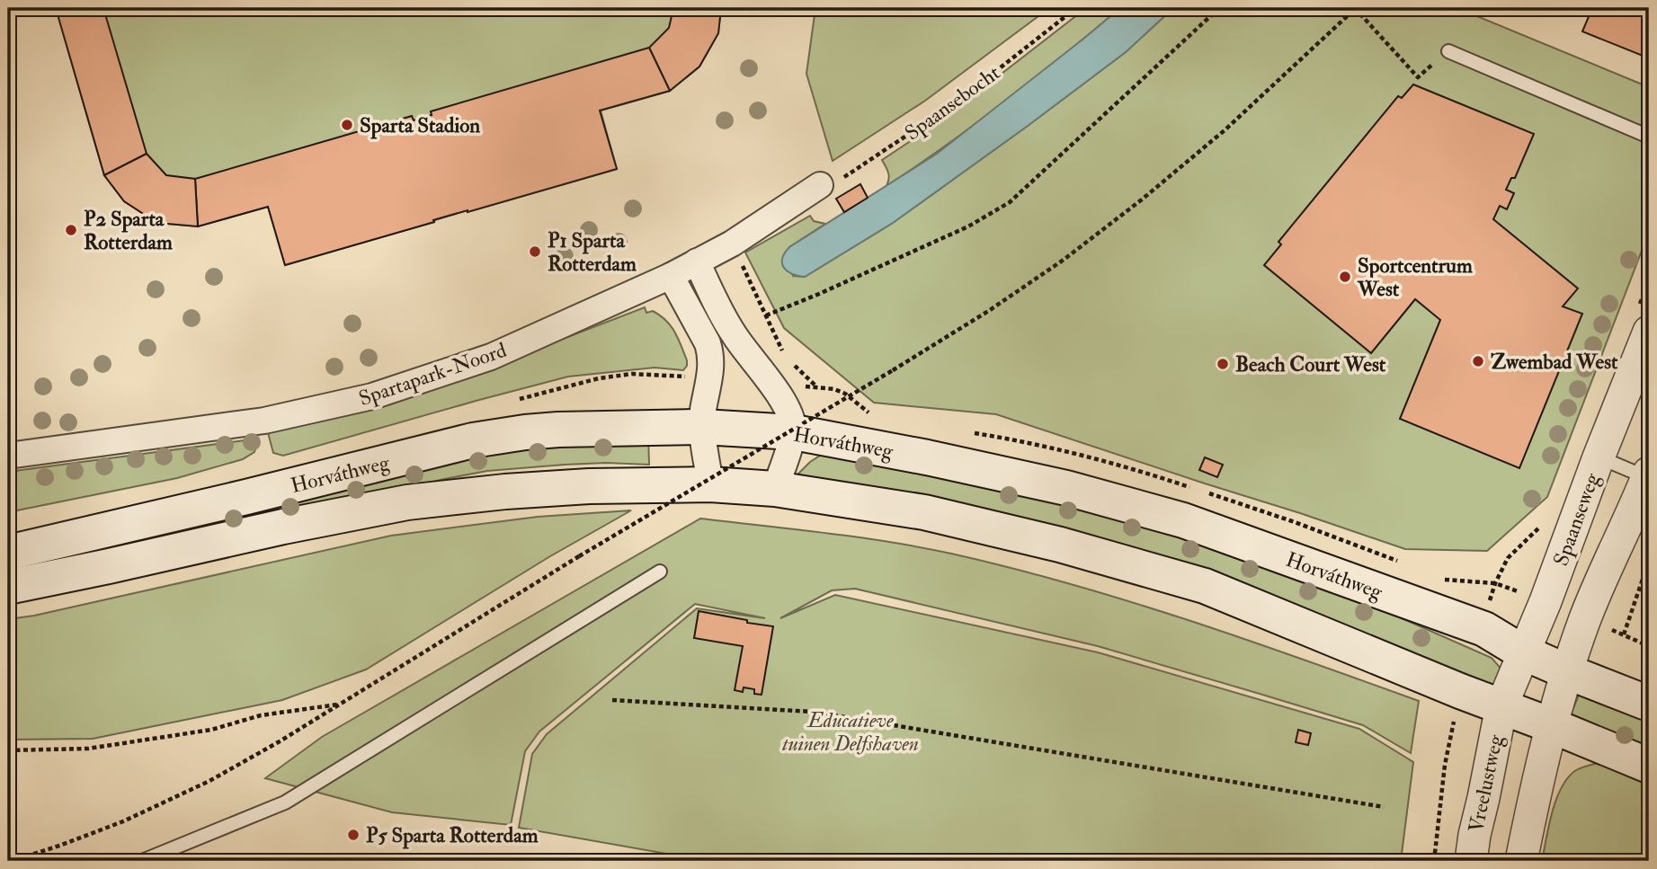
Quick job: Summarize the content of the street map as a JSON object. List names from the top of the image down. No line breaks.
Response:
{"streets":{"main road":["Horváthweg"],"street":["Spartapark-Noord","Spaanseweg","Vreelustweg"],"path":["Spaansebocht"]},"crossings":[["Spaansebocht","Spartapark-Noord"],["Horváthweg","Spaanseweg"],["Horváthweg","Vreelustweg"],["Spaanseweg","Vreelustweg"]],"parks":["Educatieve tuinen Delfshaven"],"places":["Sparta Stadion","P2 Sparta Rotterdam","P1 Sparta Rotterdam","Sportcentrum West","Zwembad West","Beach Court West","P5 Sparta Rotterdam"]}
